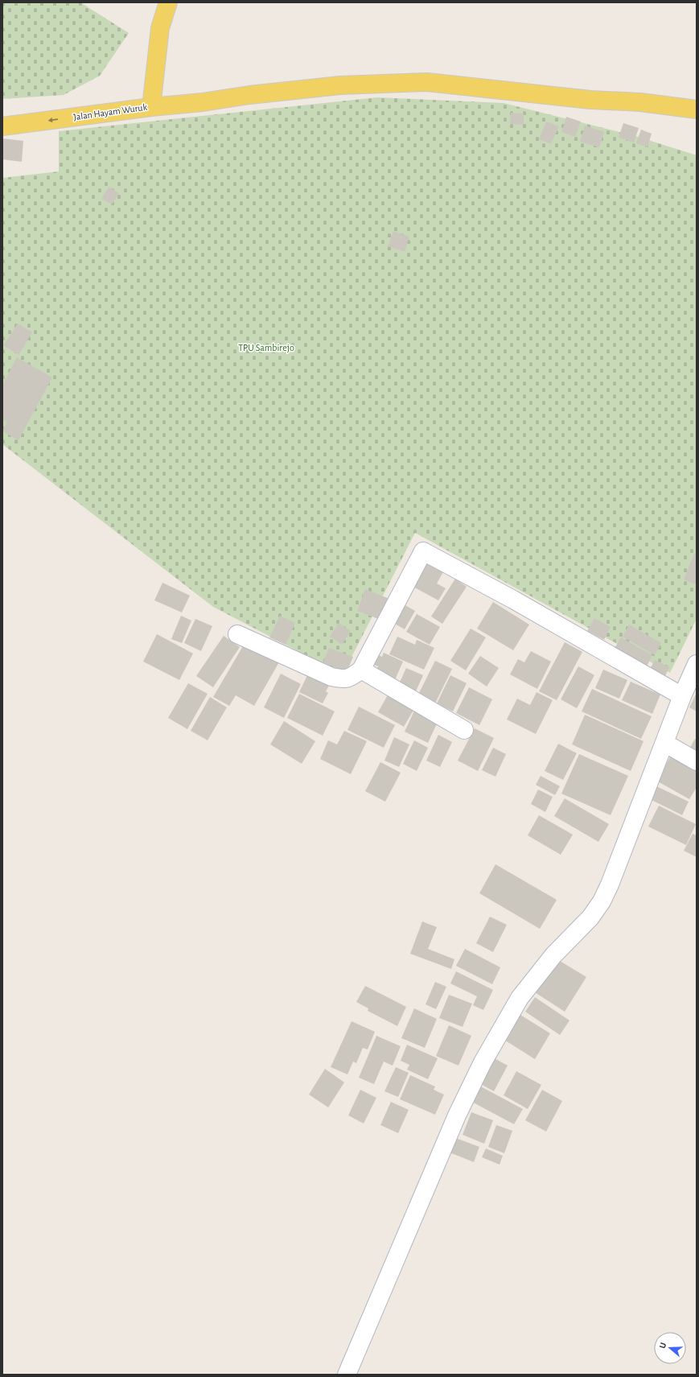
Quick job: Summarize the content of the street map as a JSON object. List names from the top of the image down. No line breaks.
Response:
{"streets":{"main road":["Jalan Hayam Wuruk"]},"one_way":["Jalan Hayam Wuruk"],"parks":["TPU Sambirejo"],"north":"left"}
